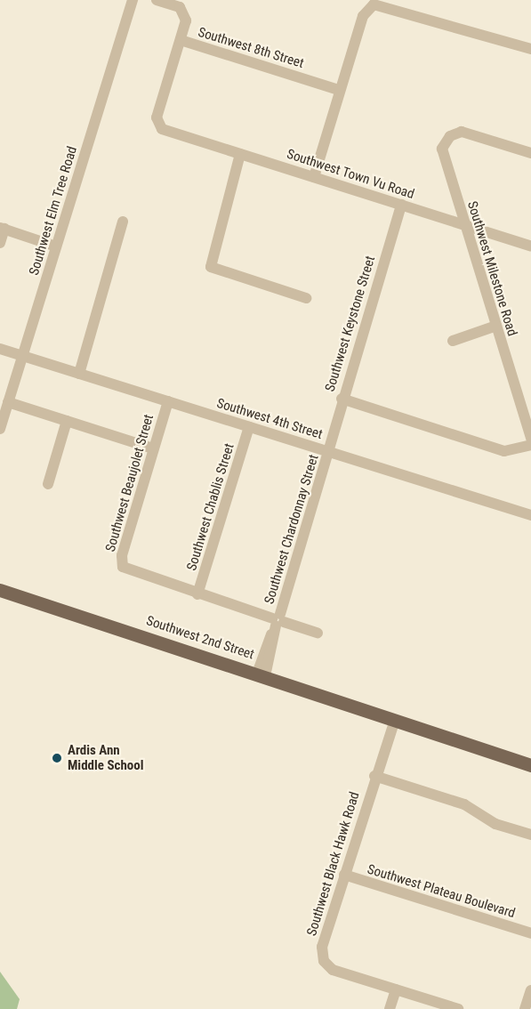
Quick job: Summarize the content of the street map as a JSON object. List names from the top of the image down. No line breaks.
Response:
{"streets":{"main road":["Southwest 2nd Street"],"street":["Southwest 8th Street","Southwest Town Vu Road","Southwest Elm Tree Road","Southwest Milestone Road","Southwest Keystone Street","Southwest 4th Street","Southwest Beaujolet Street","Southwest Chablis Street","Southwest Chardonnay Street","Southwest Black Hawk Road","Southwest Plateau Boulevard"]},"crossings":[["Southwest 8th Street","Southwest Town Vu Road"],["Southwest Town Vu Road","Southwest Milestone Road"],["Southwest Town Vu Road","Southwest Keystone Street"],["Southwest Elm Tree Road","Southwest 4th Street"],["Southwest Keystone Street","Southwest 4th Street"],["Southwest Keystone Street","Southwest Chardonnay Street"],["Southwest 4th Street","Southwest Beaujolet Street"],["Southwest 4th Street","Southwest Chablis Street"],["Southwest 4th Street","Southwest Chardonnay Street"],["Southwest Beaujolet Street","Southwest Chablis Street"],["Southwest Chardonnay Street","Southwest 2nd Street"],["Southwest 2nd Street","Southwest Black Hawk Road"],["Southwest Black Hawk Road","Southwest Plateau Boulevard"]],"places":["Ardis Ann Middle School"]}
